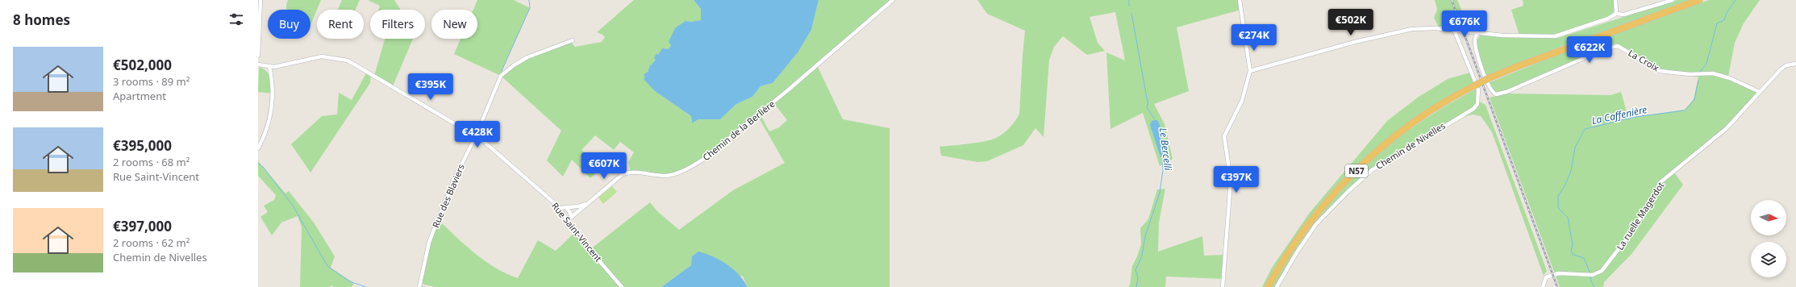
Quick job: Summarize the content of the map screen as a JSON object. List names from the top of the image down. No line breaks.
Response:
{"streets":{"highway":["N57"],"street":["La Croix","Chemin de la Berlière","Chemin de Nivelles","Rue des Blaviers","La ruelle Magerdot","Rue Saint-Vincent"]},"crossings":[["La Croix","La ruelle Magerdot"],["Chemin de la Berlière","Rue Saint-Vincent"],["Rue des Blaviers","Rue Saint-Vincent"]],"water":["La Caffenière","Le Bercelli"],"north":"right","page":{"heading":"8 homes","price":["€502K","€676K","€274K","€622K","€395K","€428K","€607K","€397K"],"chip":["Buy","Rent","Filters","New"],"list":[{"name":"€502,000","note":"3 rooms · 89 m² · Apartment"},{"name":"€395,000","note":"2 rooms · 68 m² · Rue Saint-Vincent"},{"name":"€397,000","note":"2 rooms · 62 m² · Chemin de Nivelles"}]}}
